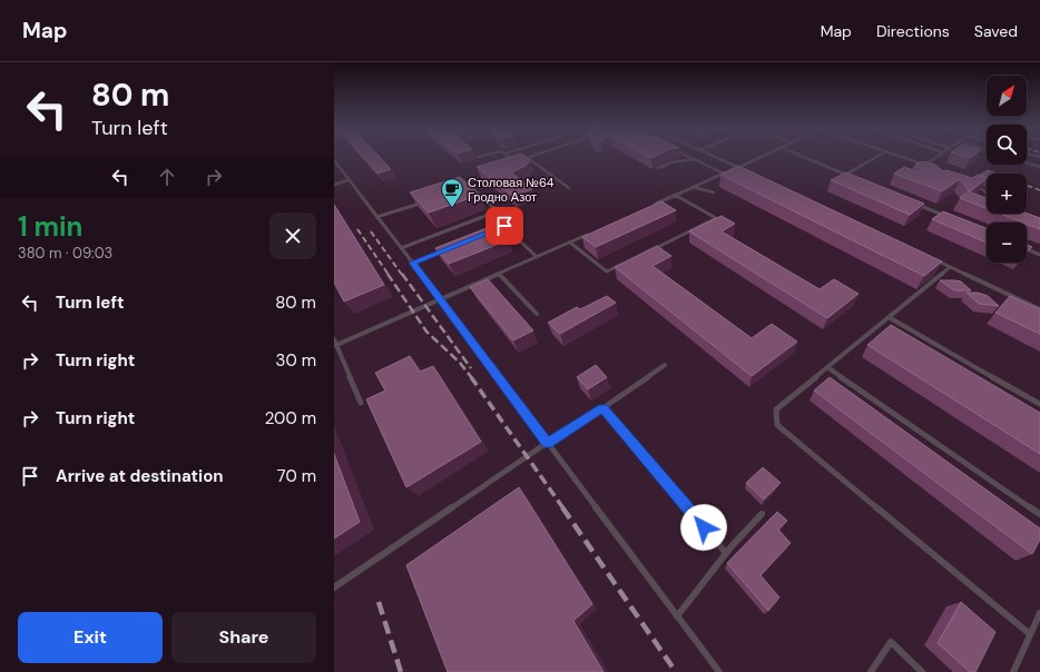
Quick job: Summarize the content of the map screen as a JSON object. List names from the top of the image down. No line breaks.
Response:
{"places":{"cafe":["Столовая №64 Гродно Азот"]},"north":"top right","page":{"header":"Map","nav":["Map","Directions","Saved"],"turn":["80 m","Turn left"],"map_buttons":["+","−"],"heading":["1 min","380 m · 09:03"],"list":[{"name":"Turn left","value":"80 m"},{"name":"Turn right","value":"30 m"},{"name":"Turn right","value":"200 m"},{"name":"Arrive at destination","value":"70 m"}],"buttons":["Exit","Share"]}}
